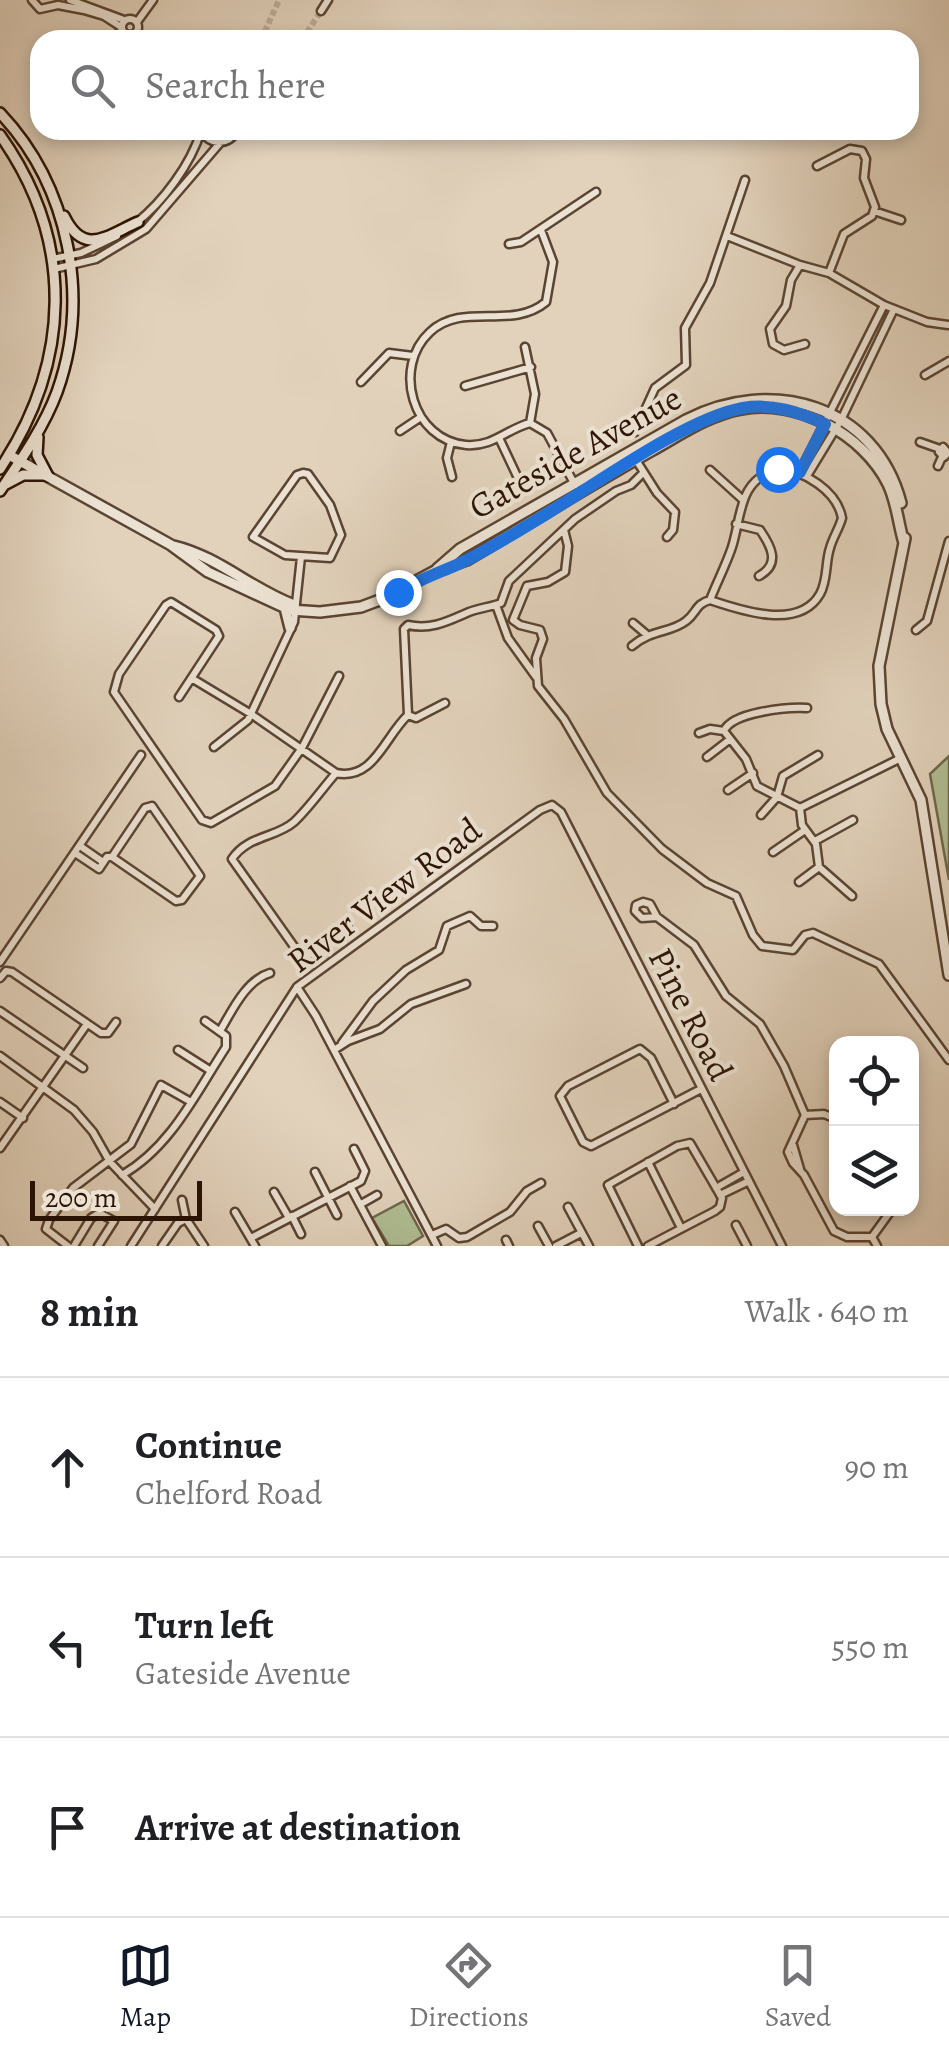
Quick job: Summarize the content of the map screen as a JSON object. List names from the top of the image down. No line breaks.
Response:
{"streets":{"street":["Gateside Avenue","River View Road","Pine Road"]},"crossings":[["River View Road","Pine Road"]],"scale_bar":"200 m","page":{"search":"Search here","scale":"200 m","heading":["8 min","Walk · 640 m"],"list":[["Continue","Chelford Road","90 m"],["Turn left","Gateside Avenue","550 m"],"Arrive at destination"],"nav":["Map","Directions","Saved"]}}
